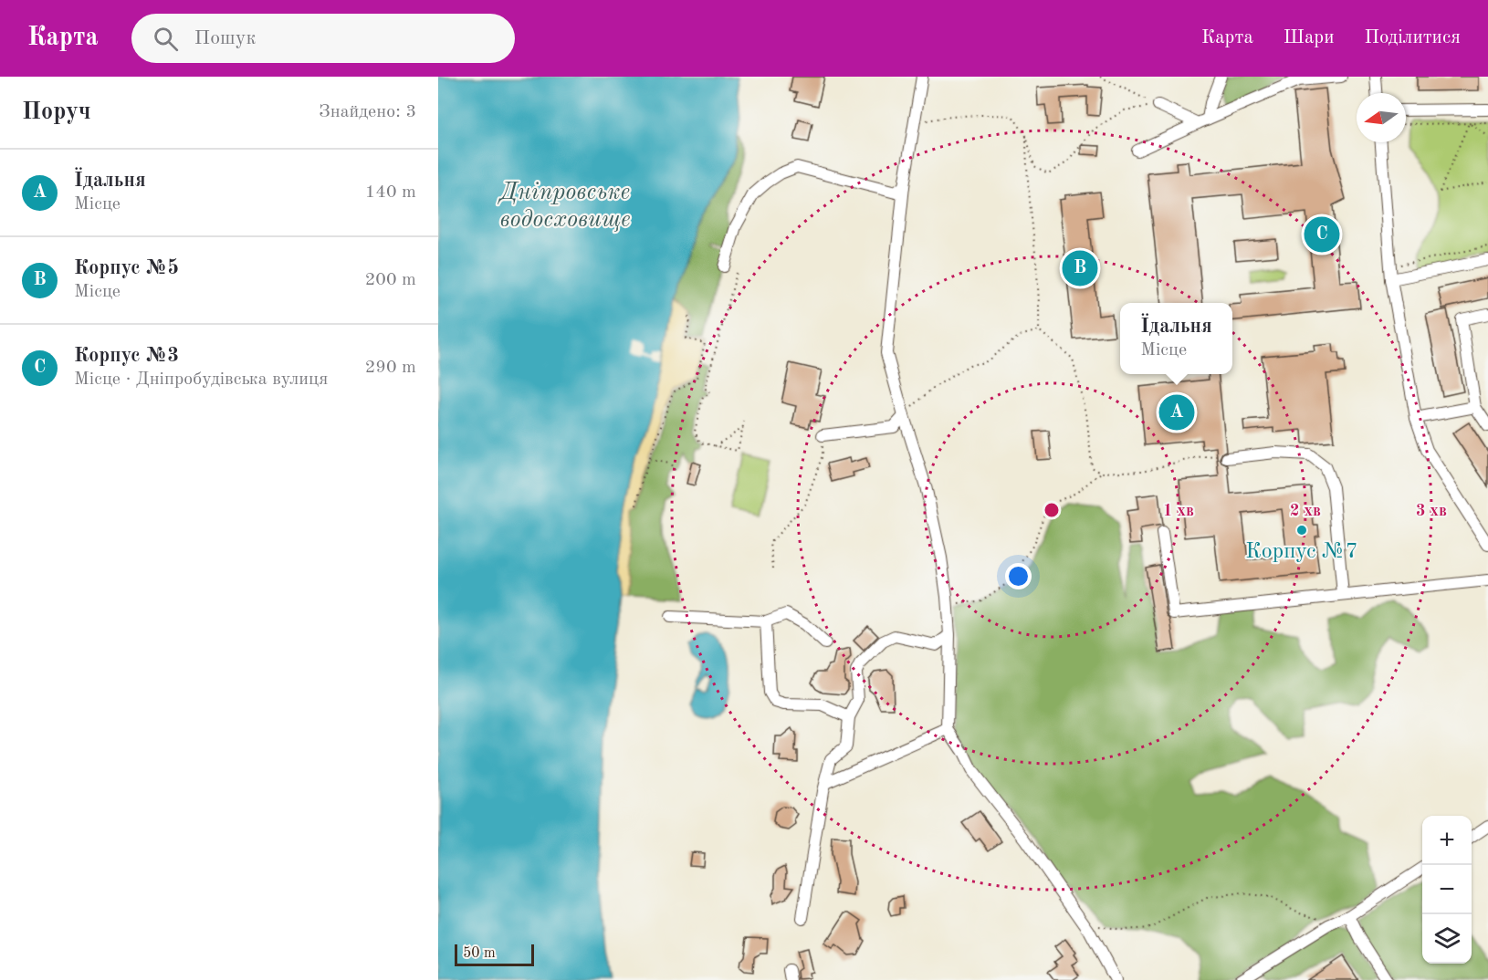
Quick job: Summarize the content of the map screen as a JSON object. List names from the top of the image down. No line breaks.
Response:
{"water":["Дніпровське водосховище"],"places":["Корпус №7"],"scale_bar":"50 m","north":"left","page":{"header":"Карта","search":"Пошук","nav":["Карта","Шари","Поділитися"],"heading":["Поруч","Знайдено: 3"],"list":[{"mark":"A","name":"Їдальня","note":"Місце","value":"140 m"},{"mark":"B","name":"Корпус №5","note":"Місце","value":"200 m"},{"mark":"C","name":"Корпус №3","note":"Місце · Дніпробудівська вулиця","value":"290 m"}],"pins":["C","B","A"],"popup":["Їдальня","Місце"],"map_buttons":["+","−"],"scale":"50 m"},"rings":["1 хв","2 хв","3 хв"]}
